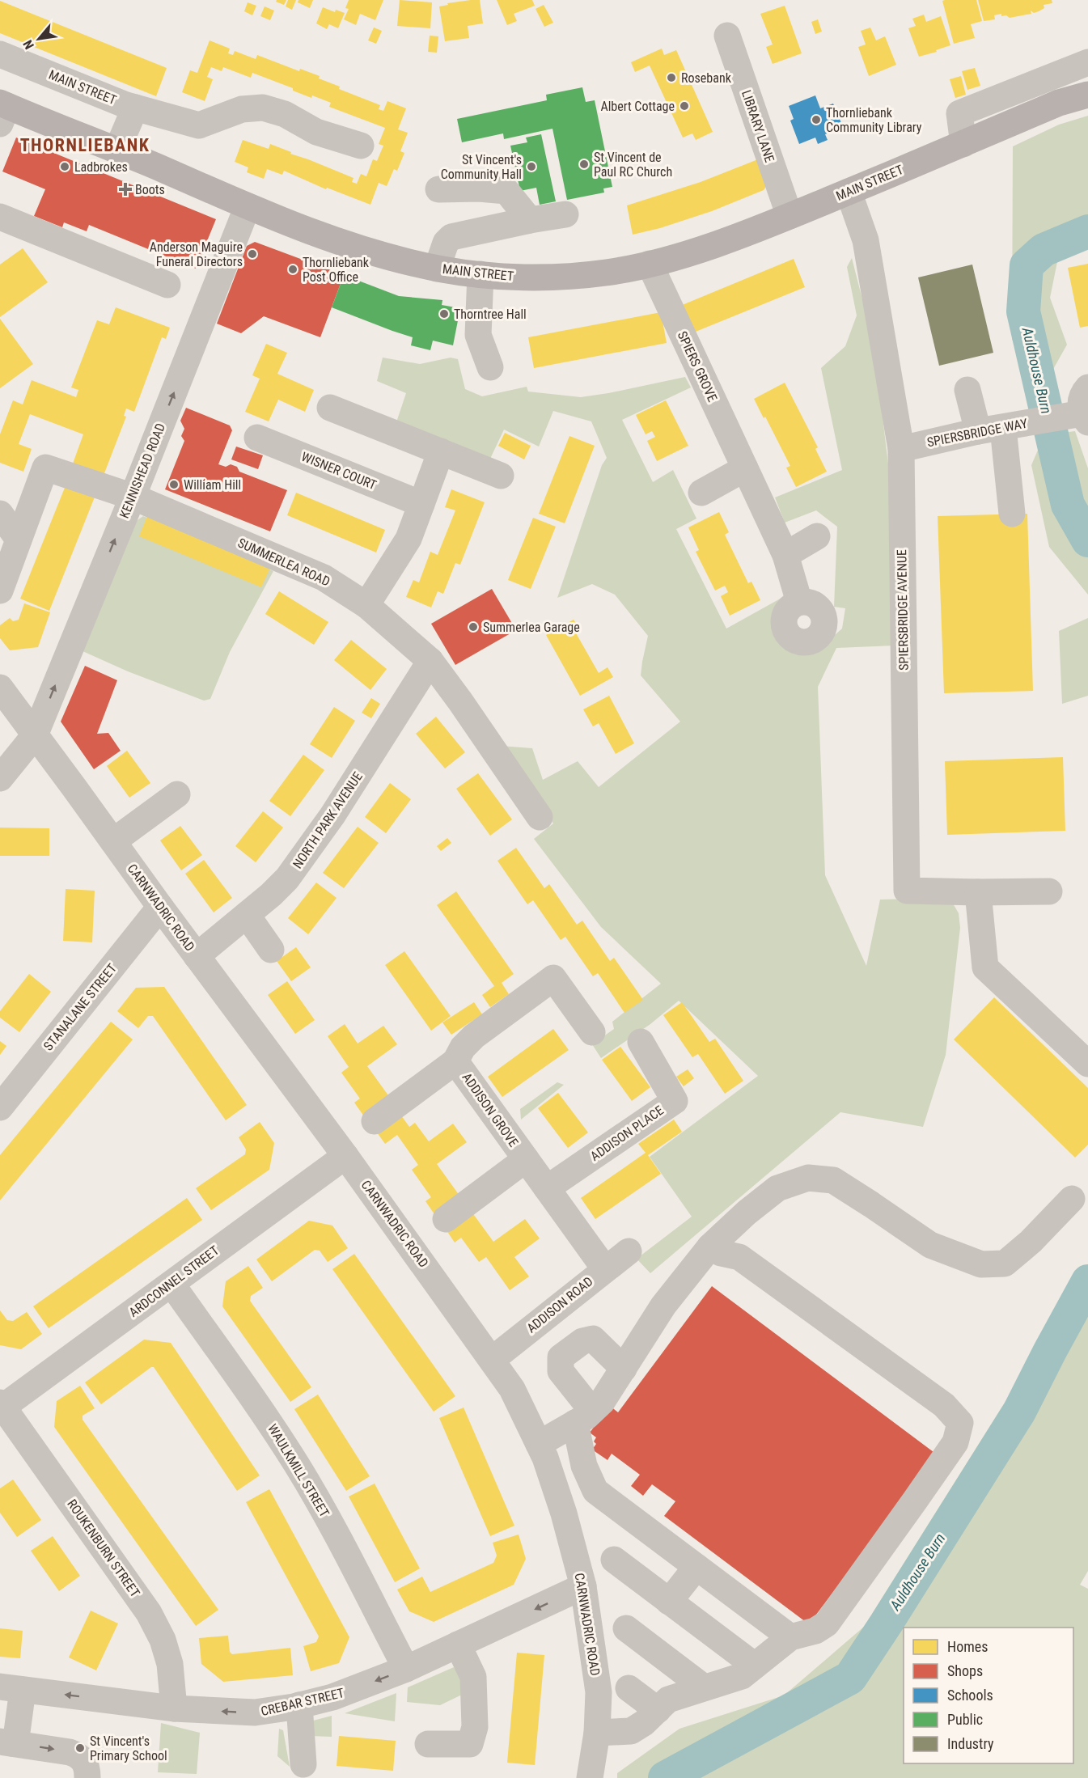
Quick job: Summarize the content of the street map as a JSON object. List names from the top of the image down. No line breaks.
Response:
{"streets":{"main road":["MAIN STREET"],"street":["LIBRARY LANE","SPIERS GROVE","SPIERSBRIDGE WAY","KENNISHEAD ROAD","WISNER COURT","SUMMERLEA ROAD","SPIERSBRIDGE AVENUE","NORTH PARK AVENUE","CARNWADRIC ROAD","STANALANE STREET","ADDISON GROVE","ADDISON PLACE","ARDCONNEL STREET","ADDISON ROAD","WAULKMILL STREET","ROUKENBURN STREET","CREBAR STREET"]},"crossings":[["MAIN STREET","LIBRARY LANE"],["MAIN STREET","SPIERS GROVE"],["MAIN STREET","KENNISHEAD ROAD"],["MAIN STREET","SPIERSBRIDGE AVENUE"],["SPIERSBRIDGE WAY","SPIERSBRIDGE AVENUE"],["KENNISHEAD ROAD","SUMMERLEA ROAD"],["KENNISHEAD ROAD","CARNWADRIC ROAD"],["SUMMERLEA ROAD","NORTH PARK AVENUE"],["NORTH PARK AVENUE","CARNWADRIC ROAD"],["CARNWADRIC ROAD","STANALANE STREET"],["CARNWADRIC ROAD","ARDCONNEL STREET"],["CARNWADRIC ROAD","ADDISON ROAD"],["CARNWADRIC ROAD","CREBAR STREET"],["ADDISON GROVE","ADDISON PLACE"],["ADDISON GROVE","ADDISON ROAD"],["ARDCONNEL STREET","WAULKMILL STREET"],["ARDCONNEL STREET","ROUKENBURN STREET"],["WAULKMILL STREET","CREBAR STREET"],["ROUKENBURN STREET","CREBAR STREET"]],"one_way":["KENNISHEAD ROAD","CREBAR STREET"],"districts":["THORNLIEBANK"],"water":["Auldhouse Burn"],"places":{"other":["Rosebank","Albert Cottage","Thornliebank Community Library","St Vincent de Paul RC Church","Ladbrokes","St Vincent's Community Hall","Anderson Maguire Funeral Directors","Thornliebank Post Office","Thorntree Hall","William Hill","Summerlea Garage","St Vincent's Primary School"],"health":["Boots"]},"legend":["Homes","Shops","Schools","Public","Industry"],"north":"bottom left"}
